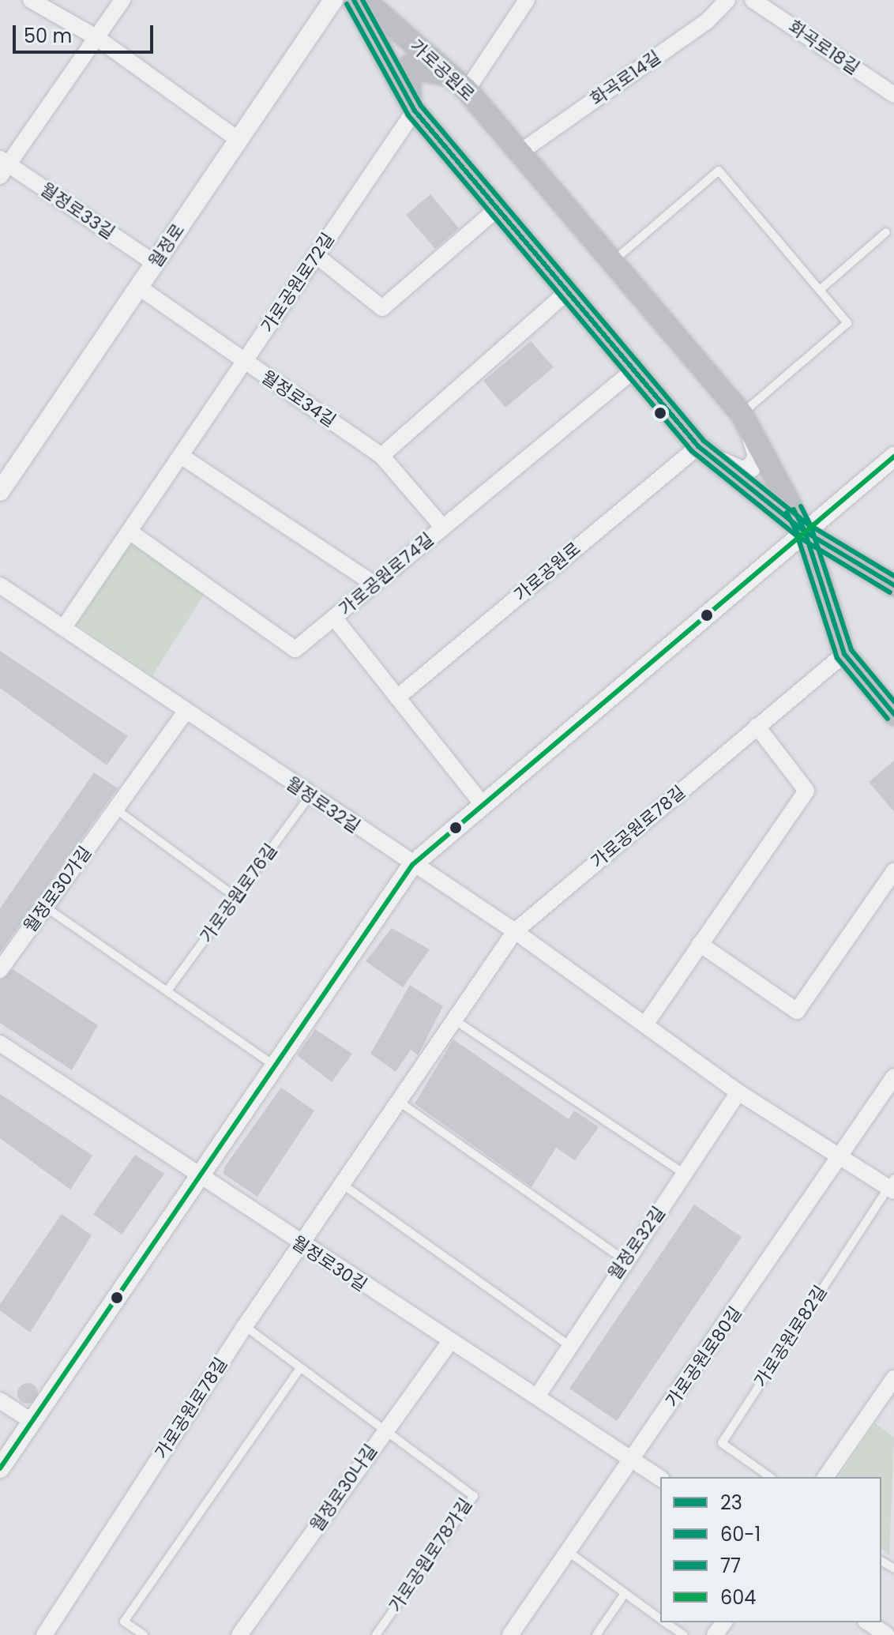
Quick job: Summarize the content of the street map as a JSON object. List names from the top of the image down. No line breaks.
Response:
{"streets":{"main road":["가로공원로"],"street":["화곡로18길","화곡로14길","월정로33길","월정로","가로공원로72길","월정로34길","가로공원로74길","월정로32길","가로공원로78길","월정로30가길","월정로30길","가로공원로80길","월정로30나길"],"lane":["가로공원로76길","가로공원로82길","가로공원로78가길"]},"crossings":[["가로공원로","화곡로14길"],["가로공원로","가로공원로72길"],["가로공원로","가로공원로74길"],["가로공원로","가로공원로78길"],["월정로33길","월정로"],["월정로","월정로34길"],["가로공원로72길","월정로34길"],["가로공원로72길","가로공원로74길"],["가로공원로72길","월정로32길"],["월정로34길","가로공원로74길"],["월정로32길","가로공원로78길"],["월정로32길","월정로30가길"],["월정로32길","가로공원로76길"],["월정로32길","월정로30길"],["월정로32길","가로공원로82길"],["월정로32길","가로공원로80길"],["가로공원로78길","월정로30길"],["가로공원로78길","가로공원로78가길"],["월정로30길","가로공원로80길"],["월정로30길","월정로30나길"],["월정로30나길","가로공원로78가길"]],"lines":["transit line 23","transit line 77","transit line 60-1","transit line 604"],"legend":["23","60-1","77","604"],"scale_bar":"50 m"}
